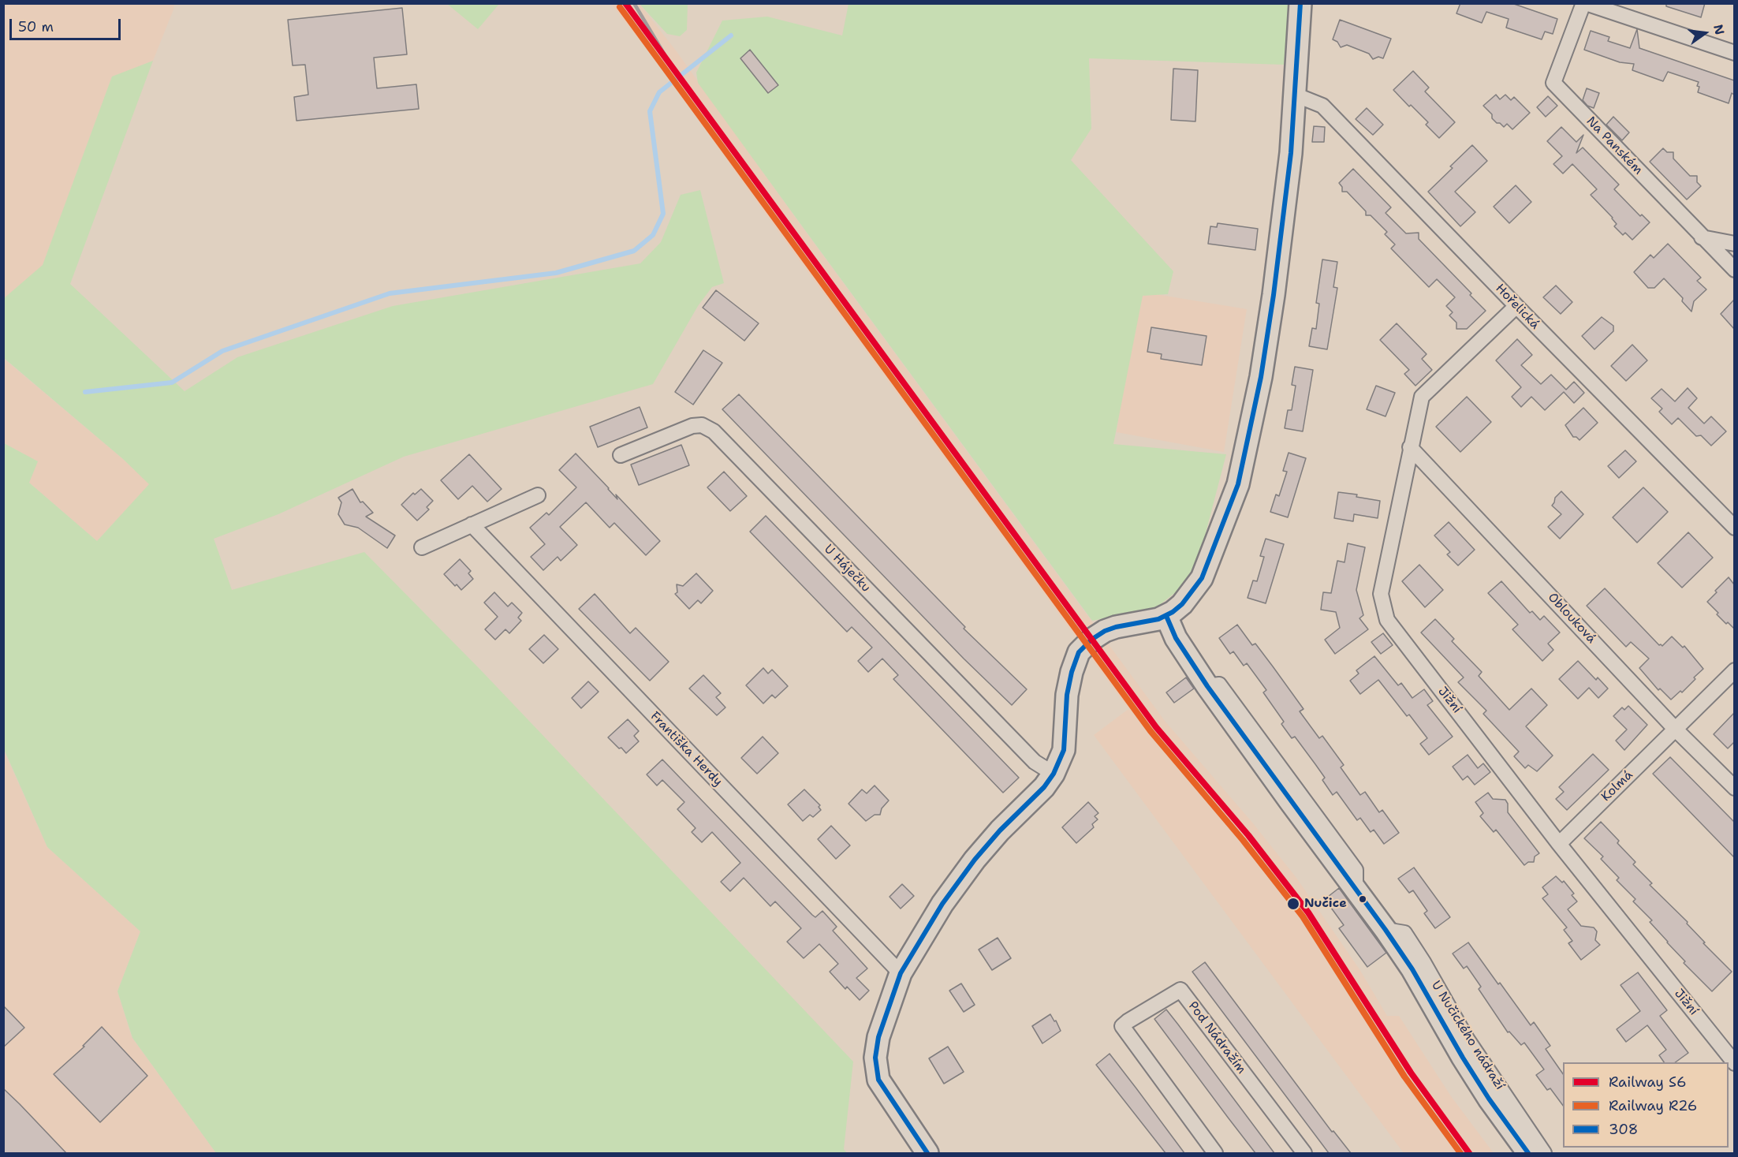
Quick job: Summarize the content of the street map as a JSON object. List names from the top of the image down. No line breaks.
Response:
{"streets":{"street":["Na Panském","Hořelická","U Háječku","Oblouková","Jižní","Františka Herdy","Kolmá","U Nučického nádraží","Pod Nádražím"]},"crossings":[["Hořelická","Jižní"],["Oblouková","Jižní"],["Oblouková","Kolmá"],["Jižní","Kolmá"]],"places":["Nučice"],"lines":["rail line S6","transit line 308","rail line R26"],"legend":["Railway S6","Railway R26","308"],"scale_bar":"50 m","north":"right"}
